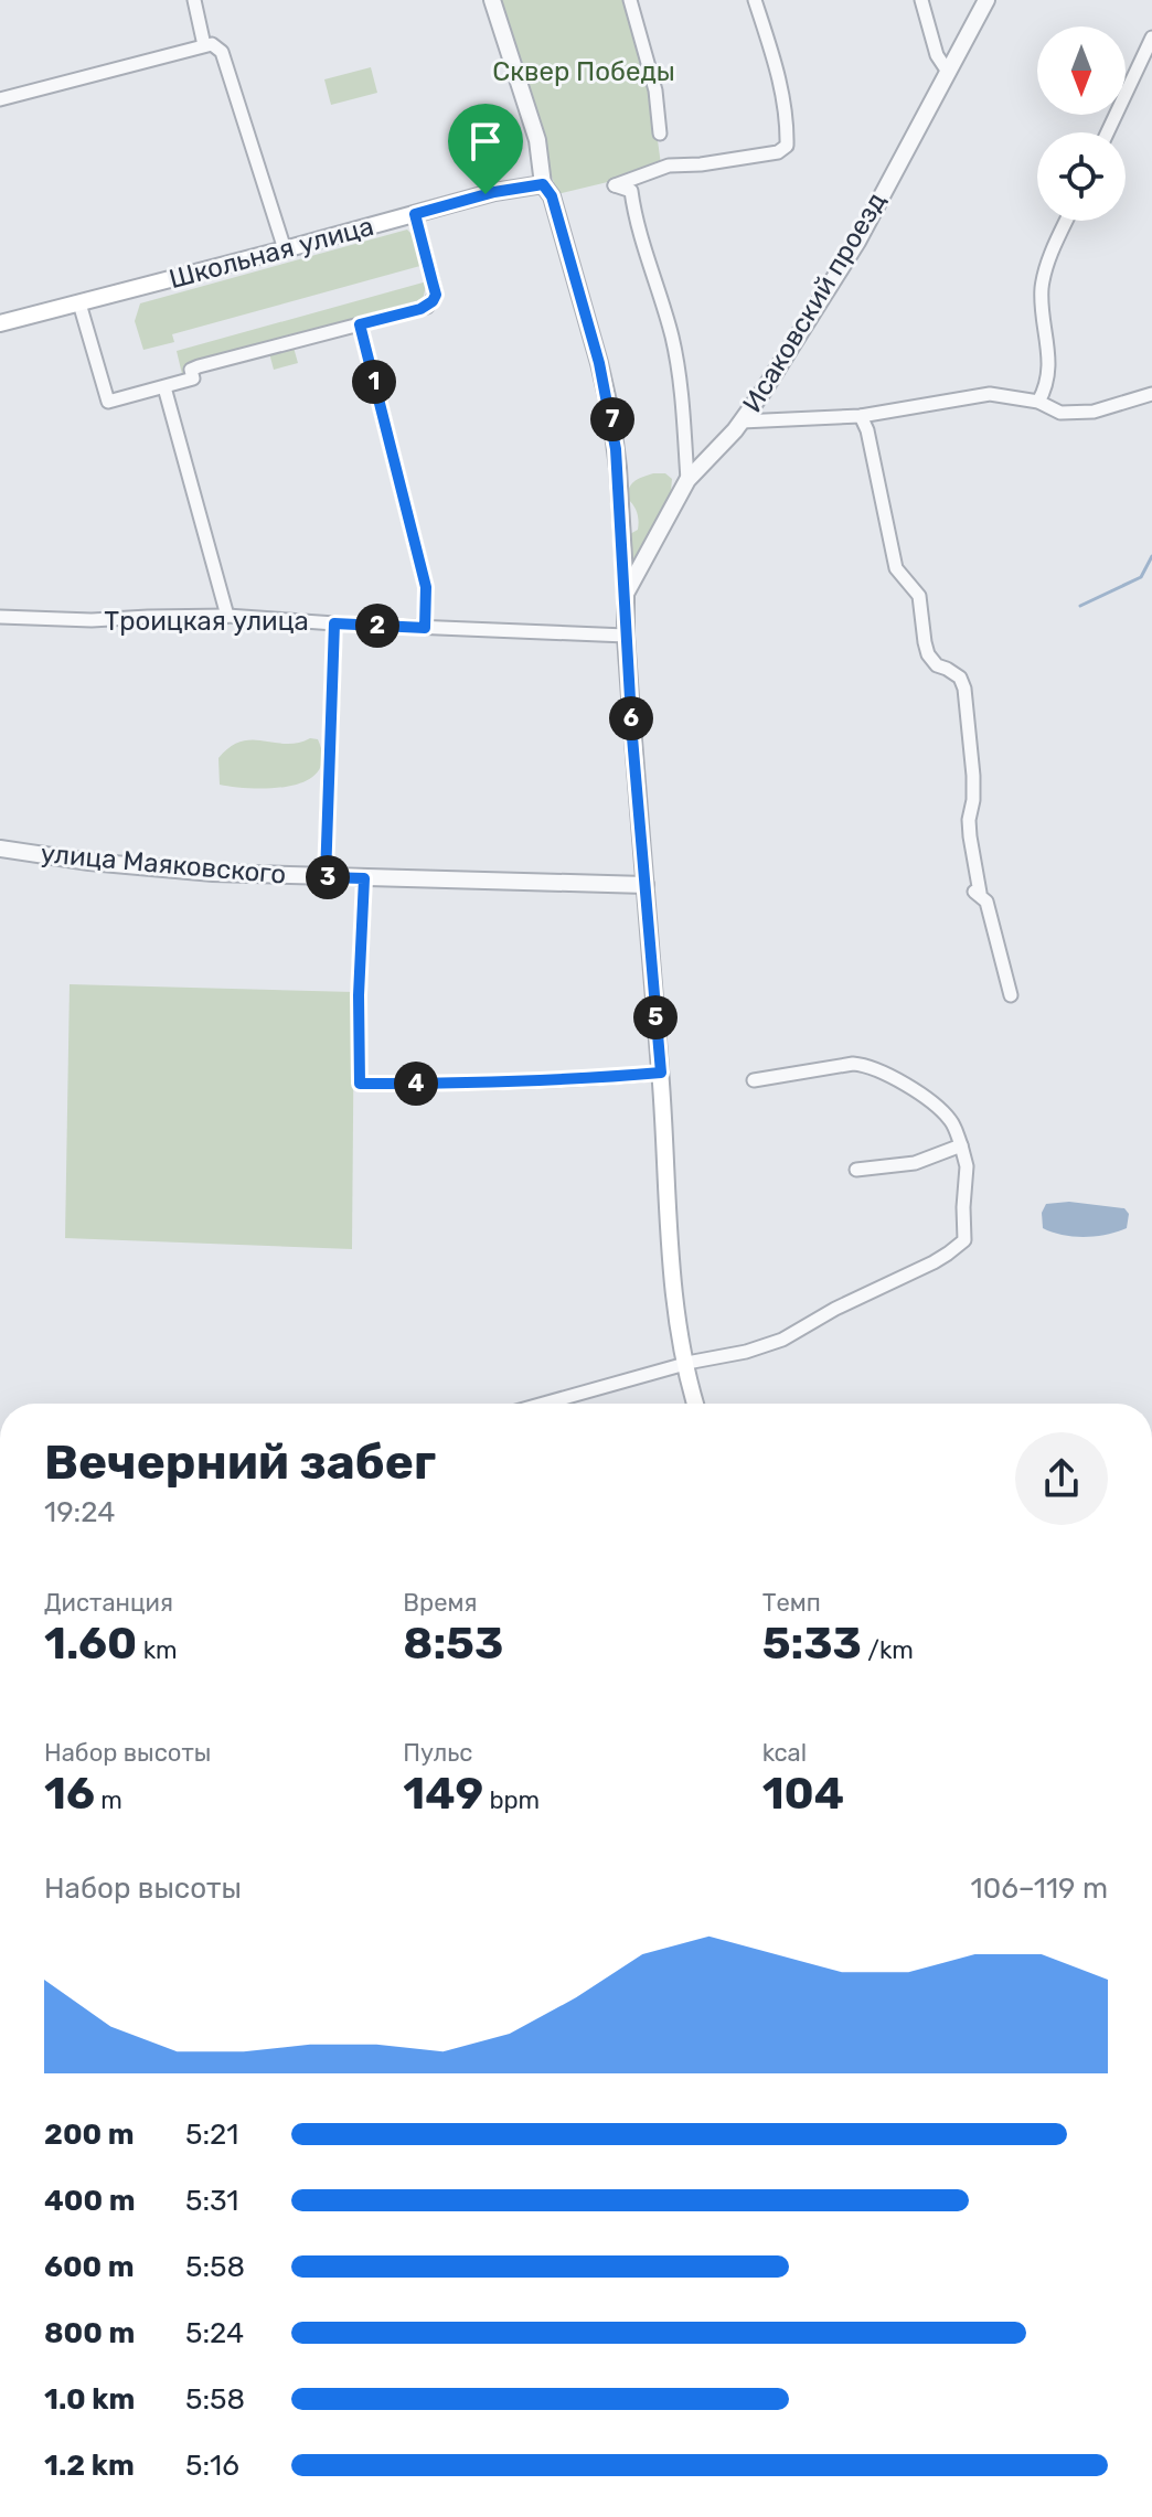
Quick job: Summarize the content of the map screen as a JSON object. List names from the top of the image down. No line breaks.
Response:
{"streets":{"main road":["Школьная улица"],"street":["Исаковский проезд","Троицкая улица","улица Маяковского"]},"parks":["Сквер Победы"],"north":"bottom","page":{"pins":["1","7","2","6","3","5","4"],"heading":["Вечерний забег","19:24"],"stats":[["Дистанция","1.60 km"],["Время","8:53"],["Темп","5:33 /km"],["Набор высоты","16 m"],["Пульс","149 bpm"],["kcal","104"]],"chart":["Набор высоты","106–119 m"],"list":[{"name":"200 m","note":"5:21"},{"name":"400 m","note":"5:31"},{"name":"600 m","note":"5:58"},{"name":"800 m","note":"5:24"},{"name":"1.0 km","note":"5:58"},{"name":"1.2 km","note":"5:16"}]}}
